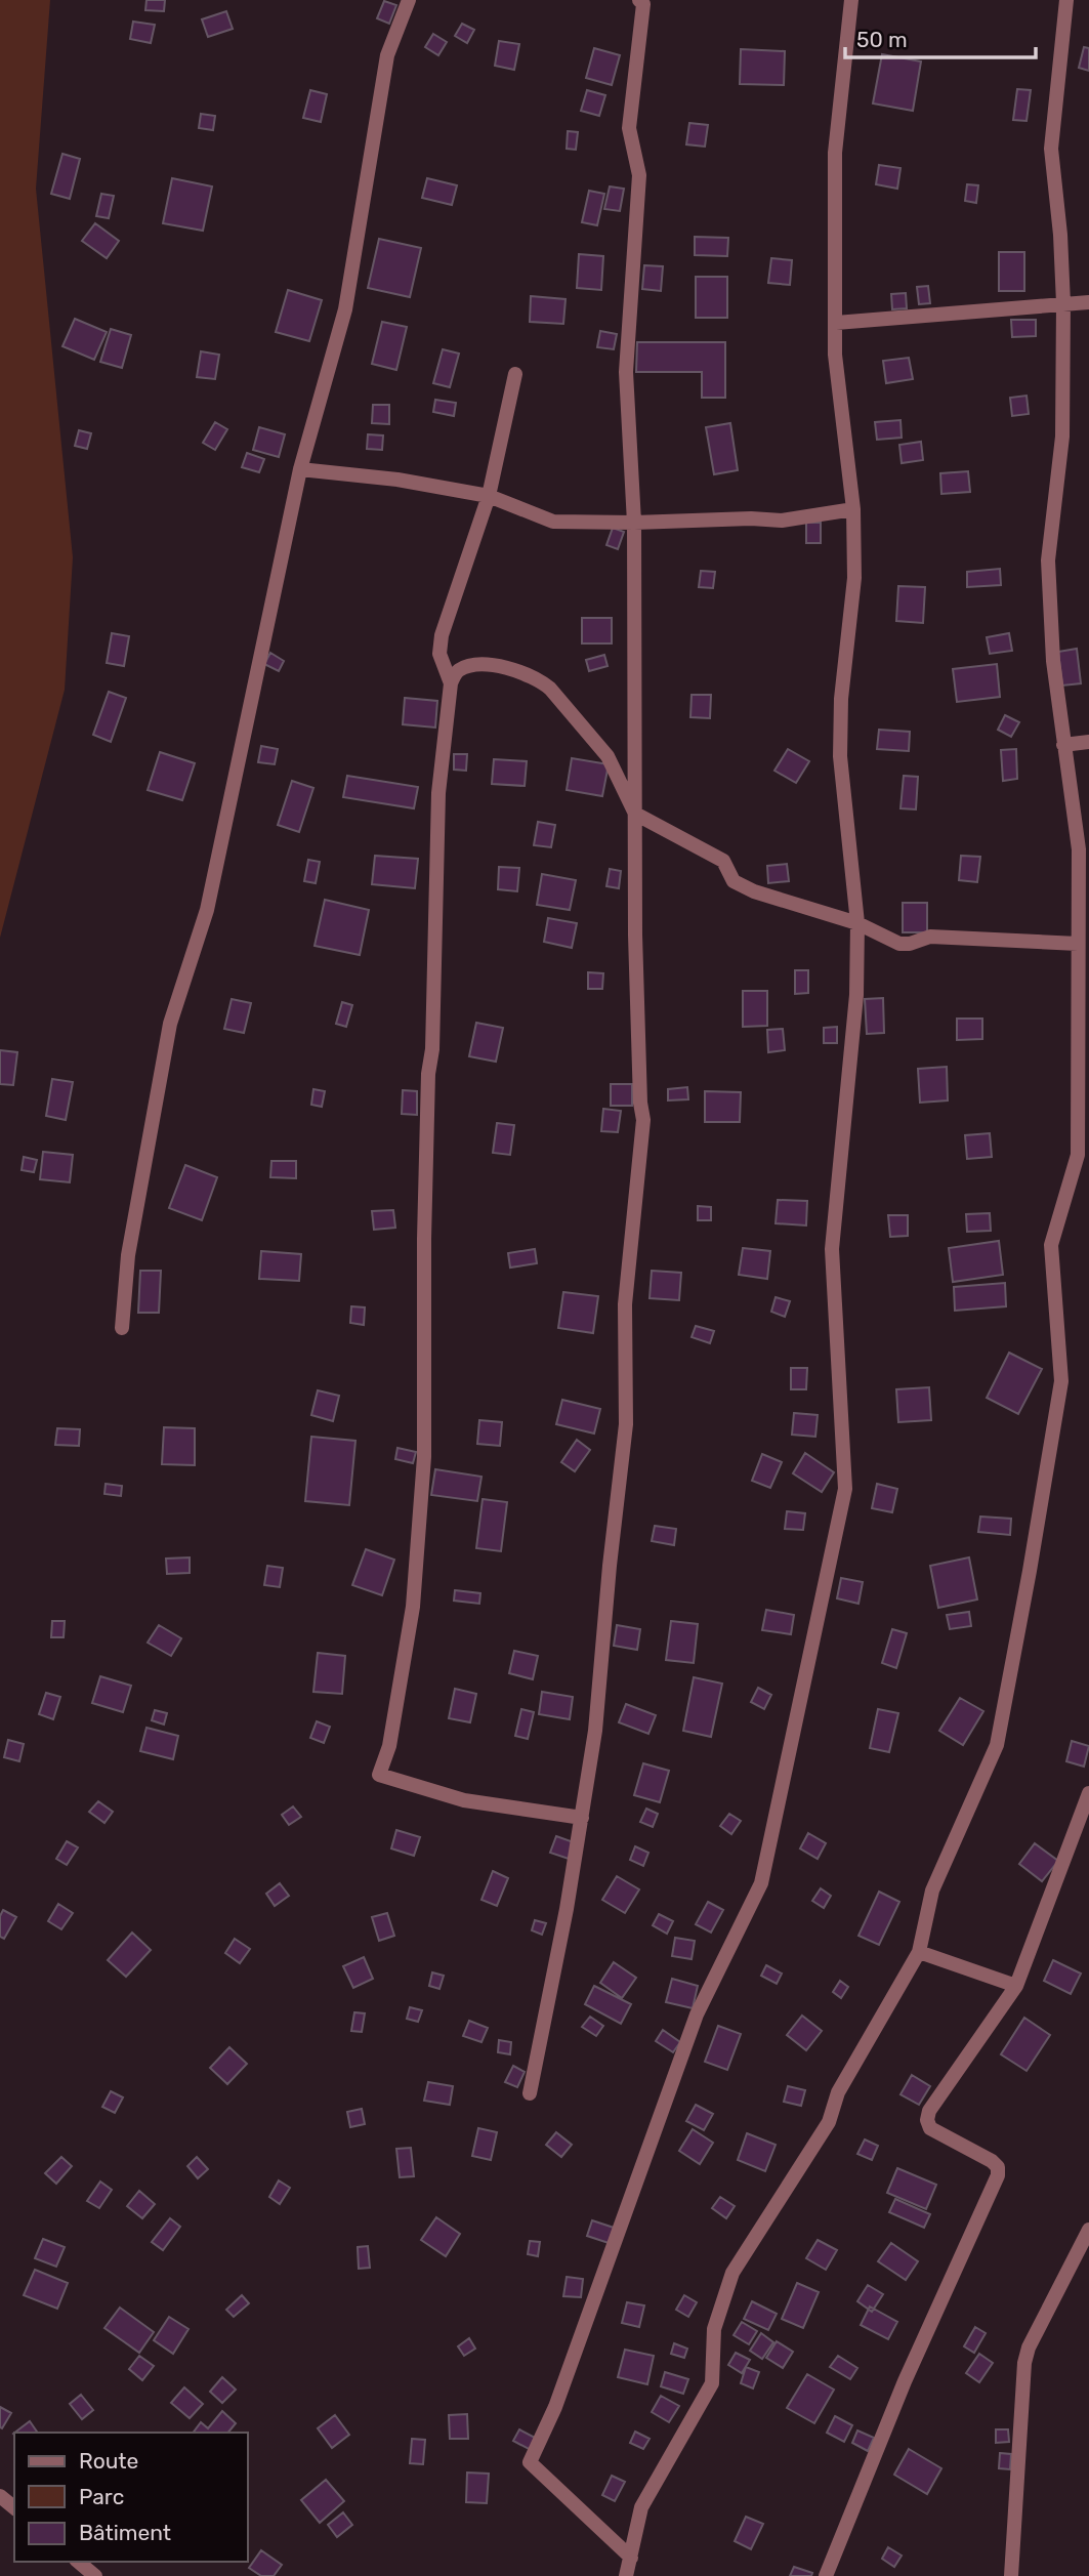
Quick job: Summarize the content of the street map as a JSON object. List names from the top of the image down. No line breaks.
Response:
{"legend":["Route","Parc","Bâtiment"],"scale_bar":"50 m"}
